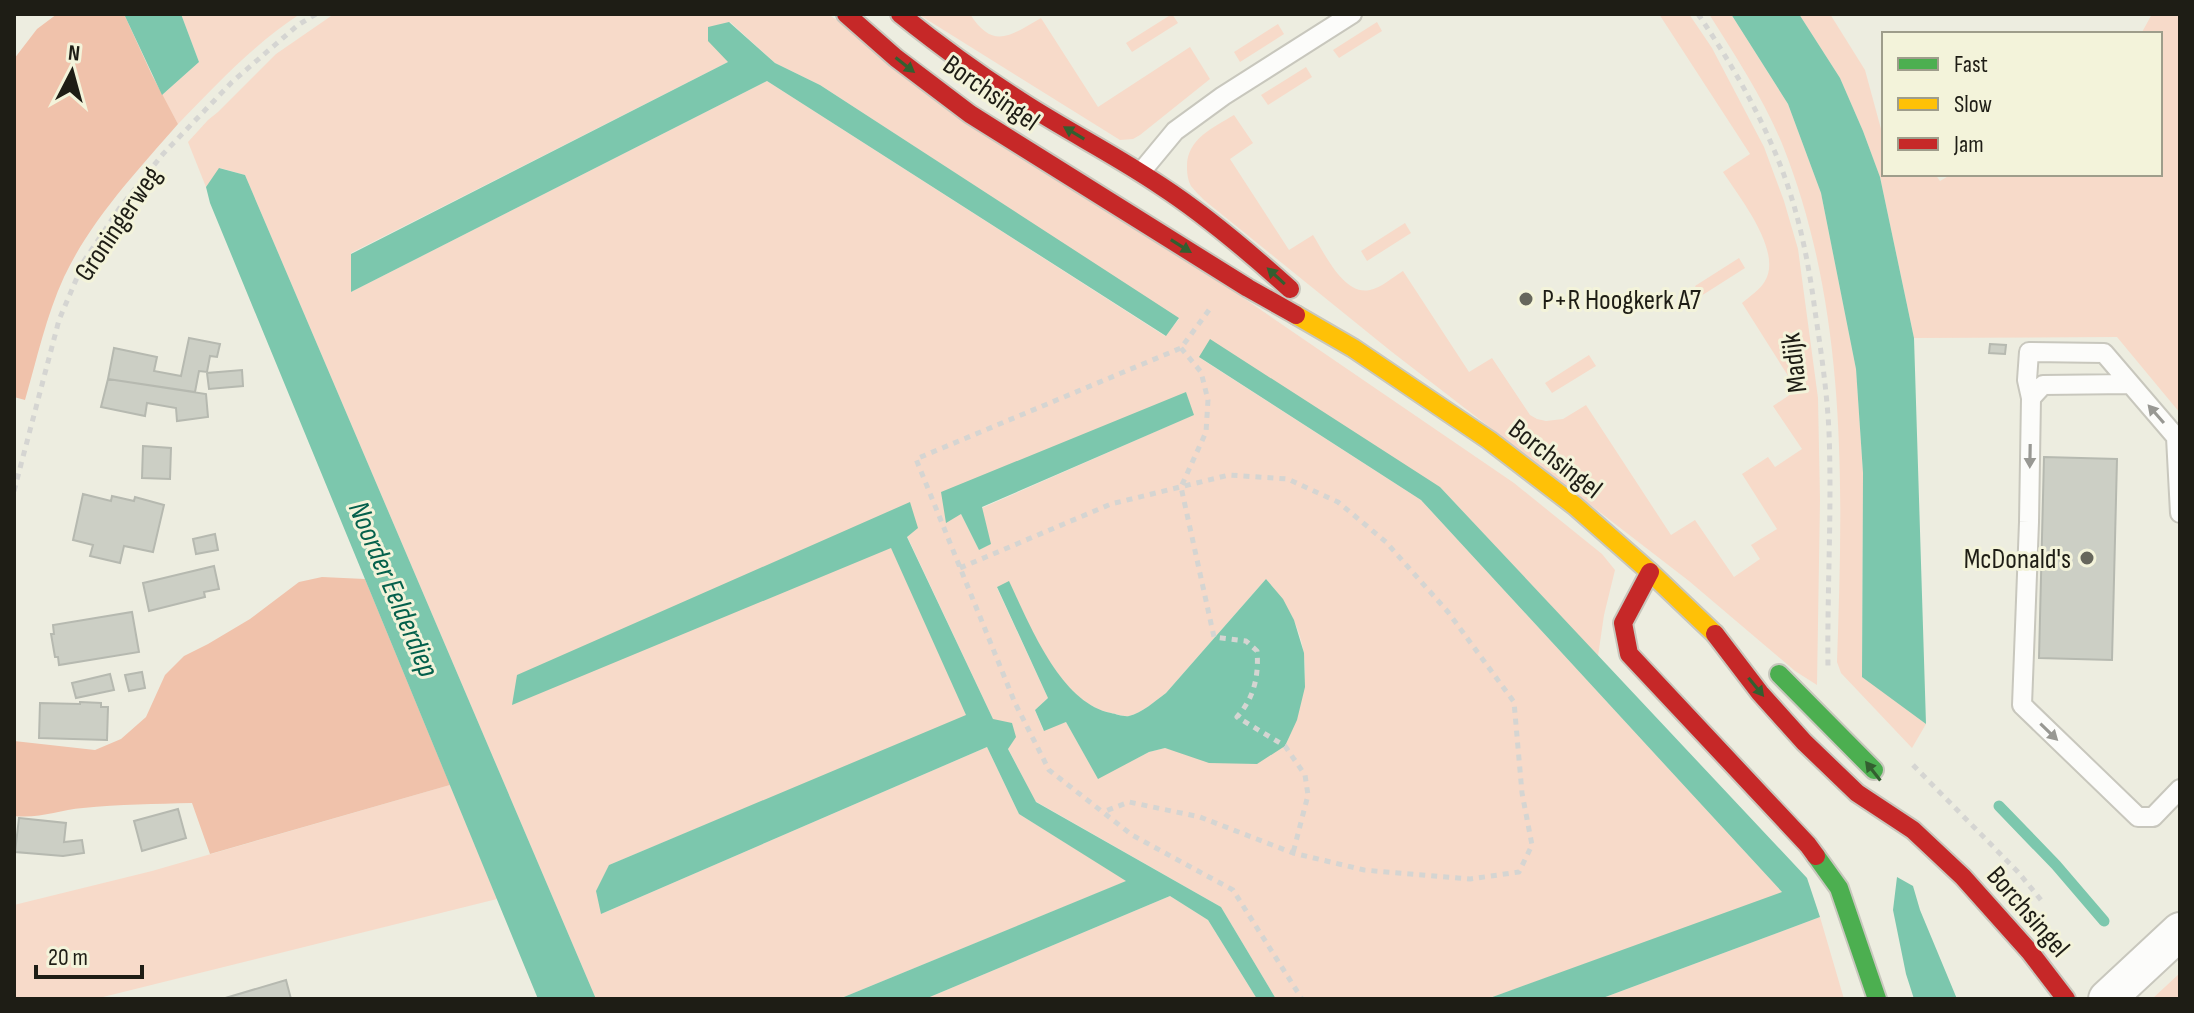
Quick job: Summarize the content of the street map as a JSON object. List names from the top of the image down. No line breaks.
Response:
{"streets":{"main road":["Borchsingel"],"path":["Groningerweg","Madijk"]},"crossings":[["Borchsingel","Madijk"]],"water":["Noorder Eelderdiep"],"places":["P+R Hoogkerk A7","McDonald's"],"legend":["Fast","Slow","Jam"],"scale_bar":"20 m","north":"top"}
